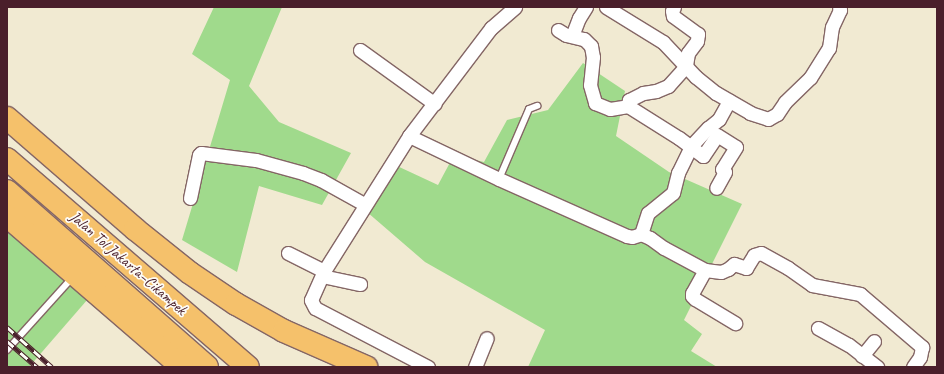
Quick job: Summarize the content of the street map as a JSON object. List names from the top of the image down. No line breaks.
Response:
{"streets":{"highway":["Jalan Tol Jakarta–Cikampek"]}}
